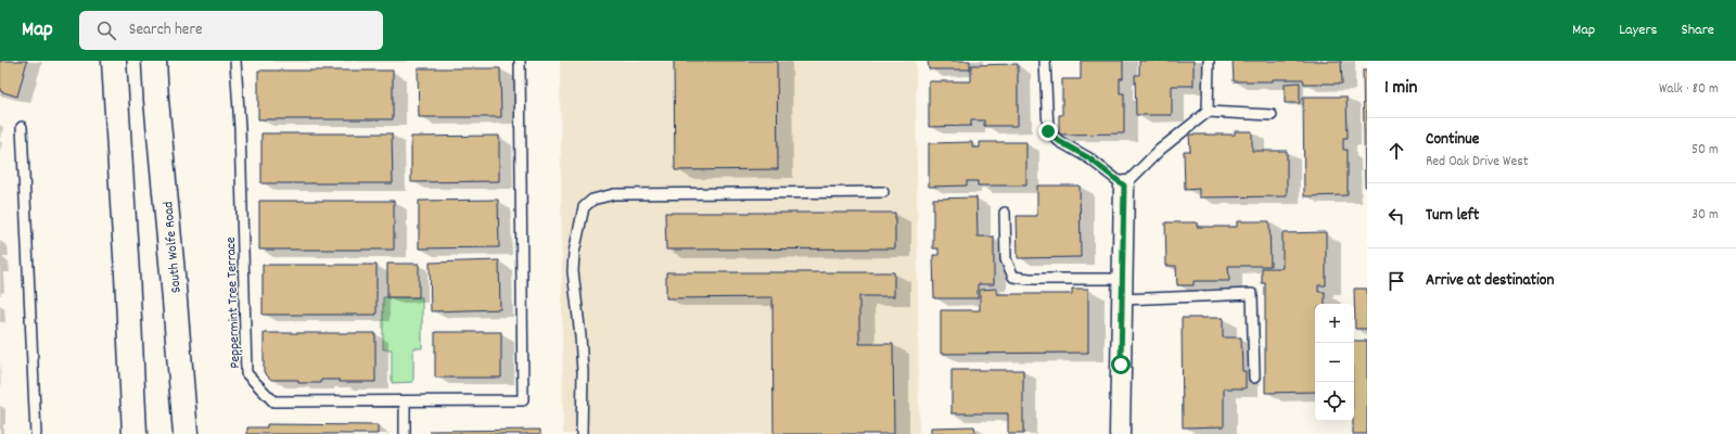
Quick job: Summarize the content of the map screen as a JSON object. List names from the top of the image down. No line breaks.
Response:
{"streets":{"main road":["South Wolfe Road"],"lane":["Peppermint Tree Terrace"]},"page":{"header":"Map","search":"Search here","nav":["Map","Layers","Share"],"heading":["1 min","Walk · 80 m"],"list":[["Continue","Red Oak Drive West","50 m"],["Turn left","30 m"],"Arrive at destination"],"map_buttons":["+","−"]}}
